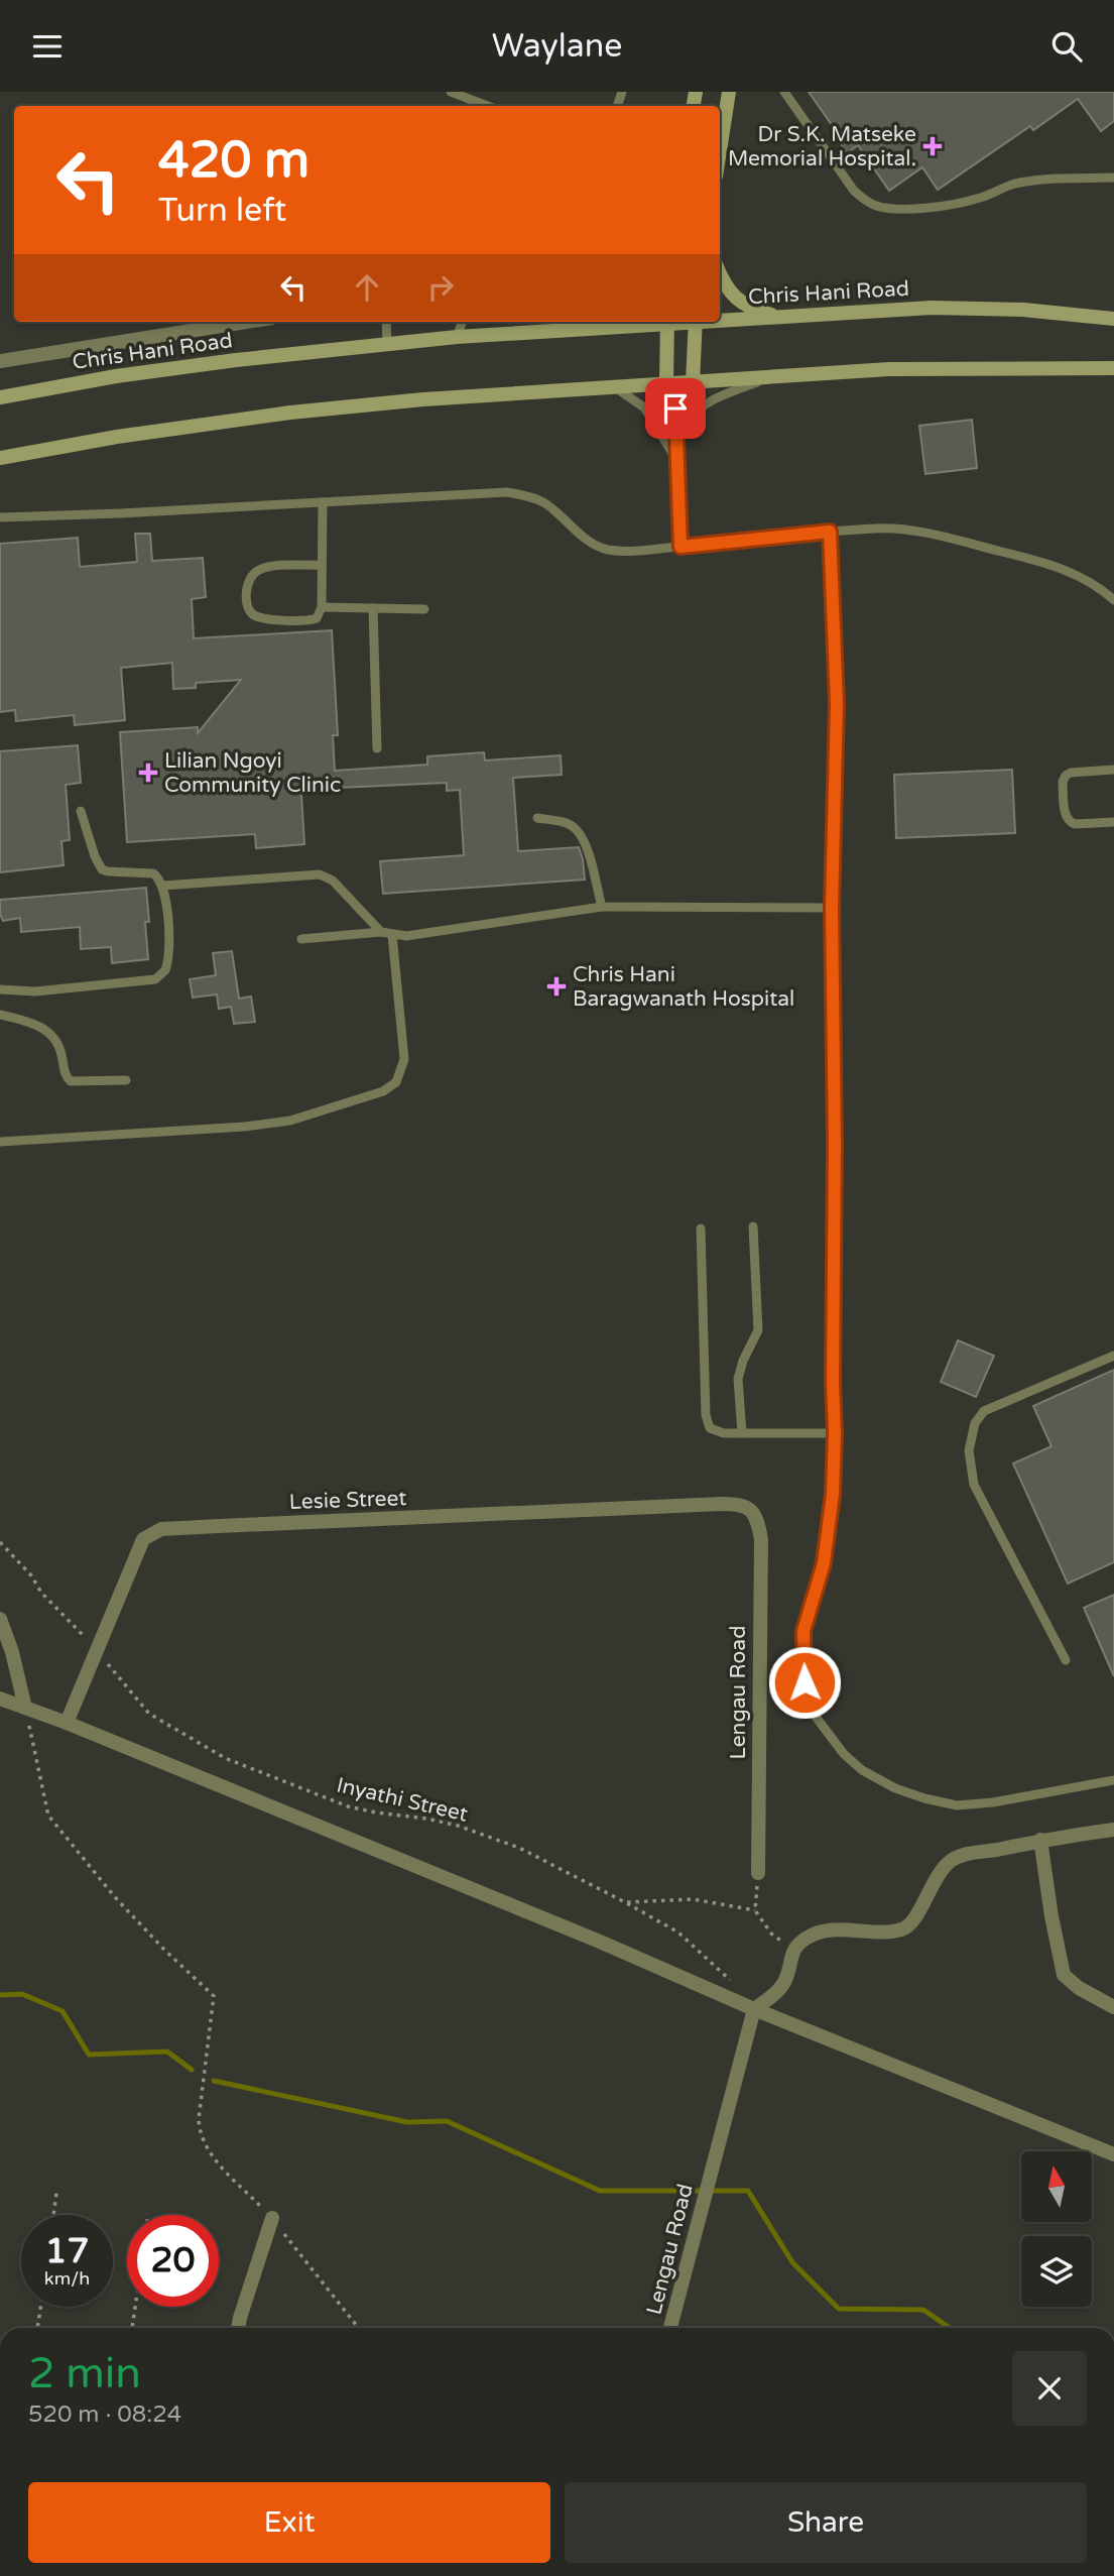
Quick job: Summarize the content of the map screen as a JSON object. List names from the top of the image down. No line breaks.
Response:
{"streets":{"main road":["Chris Hani Road"],"street":["Lesie Street","Lengau Road"],"path":["Inyathi Street"]},"crossings":[["Lesie Street","Lengau Road"],["Lesie Street","Inyathi Street"]],"places":{"health":["Dr S.K. Matseke Memorial Hospital.","Lilian Ngoyi Community Clinic","Chris Hani Baragwanath Hospital"]},"north":"top","page":{"header":"Waylane","turn":["420 m","Turn left"],"speed":"17 km/h","limit":"20","heading":["2 min","520 m · 08:24"],"buttons":["Exit","Share"]}}
